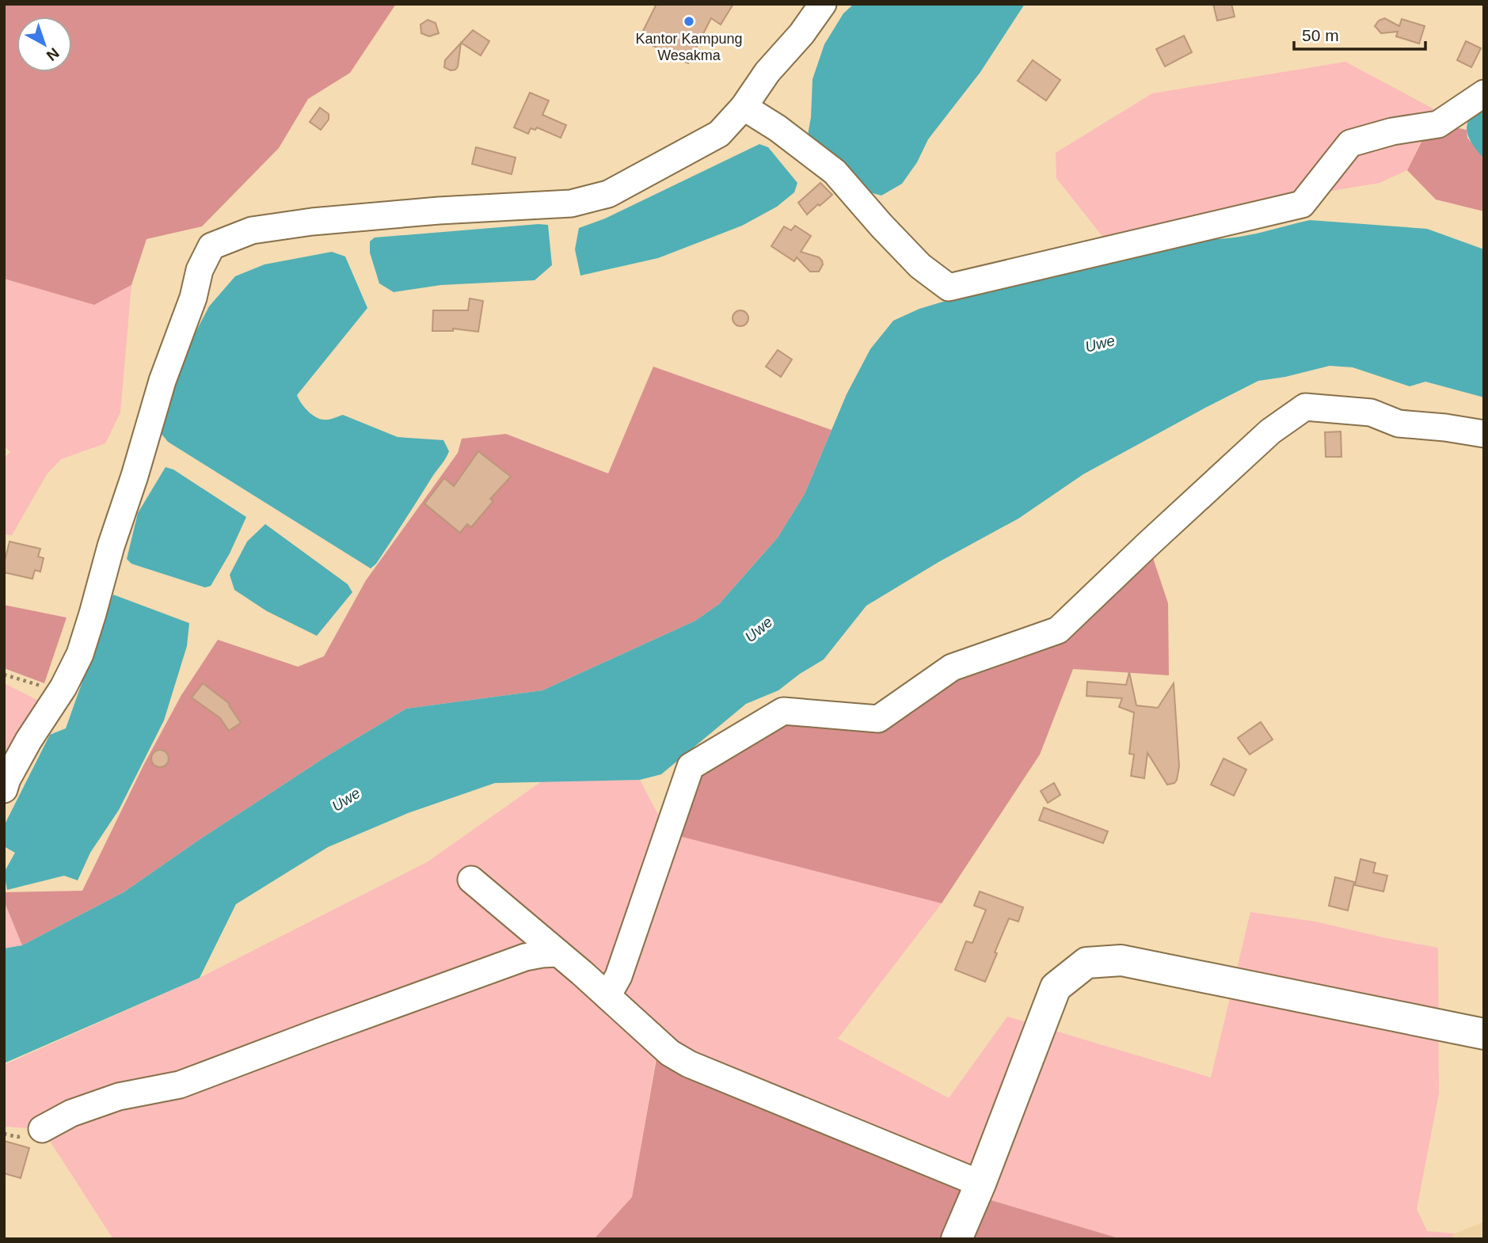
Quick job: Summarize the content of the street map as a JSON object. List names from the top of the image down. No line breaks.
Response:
{"water":["Uwe"],"places":["Kantor Kampung Wesakma"],"scale_bar":"50 m","north":"bottom right"}
